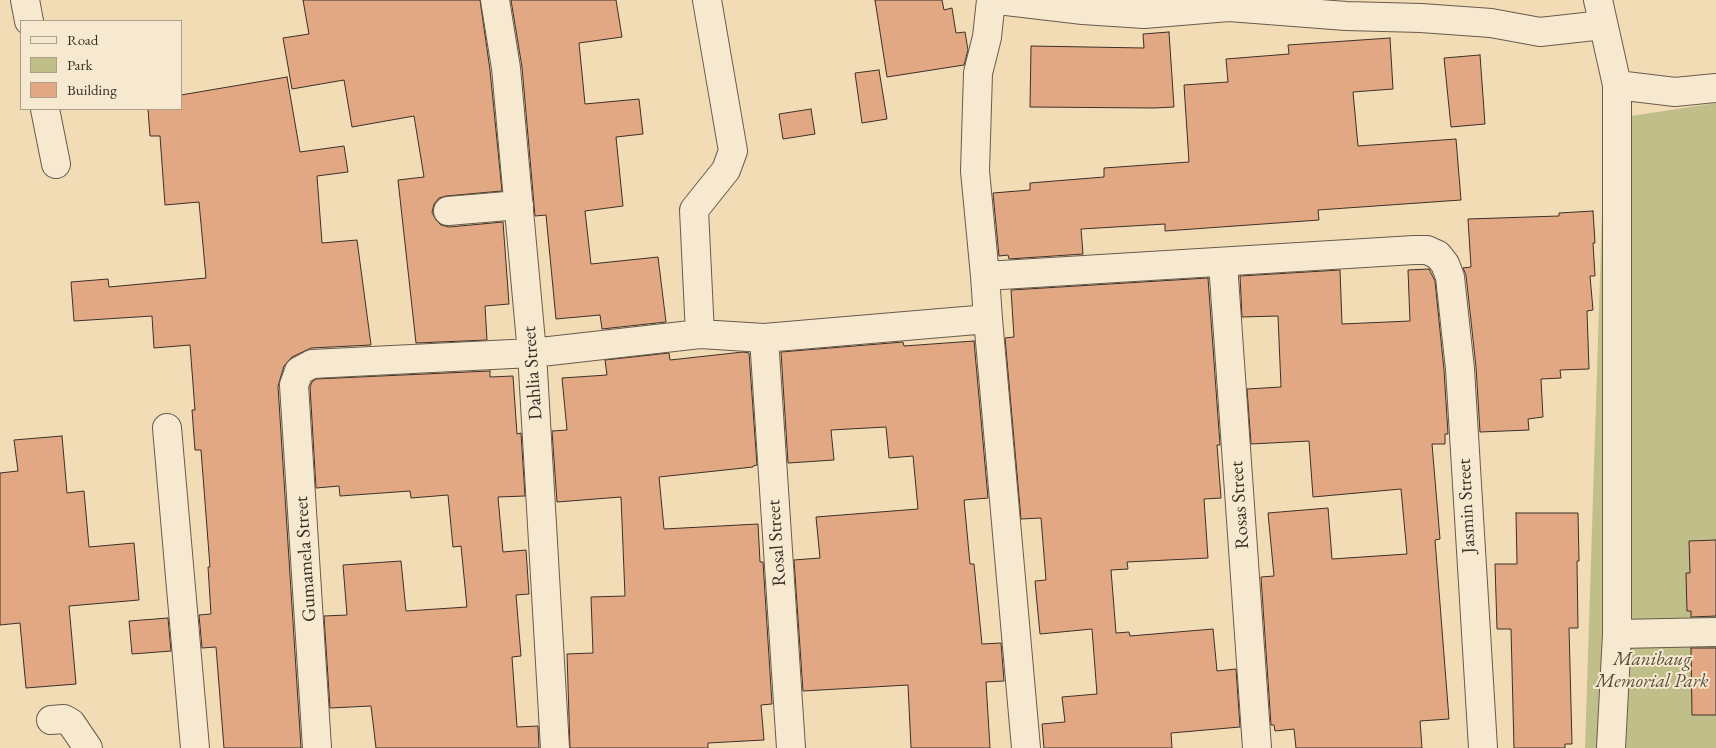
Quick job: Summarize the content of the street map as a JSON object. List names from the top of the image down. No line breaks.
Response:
{"streets":{"street":["Dahlia Street","Rosas Street","Jasmin Street","Rosal Street","Gumamela Street"]},"crossings":[["Dahlia Street","Gumamela Street"],["Rosas Street","Jasmin Street"]],"parks":["Manibaug Memorial Park"],"legend":["Road","Park","Building"]}
